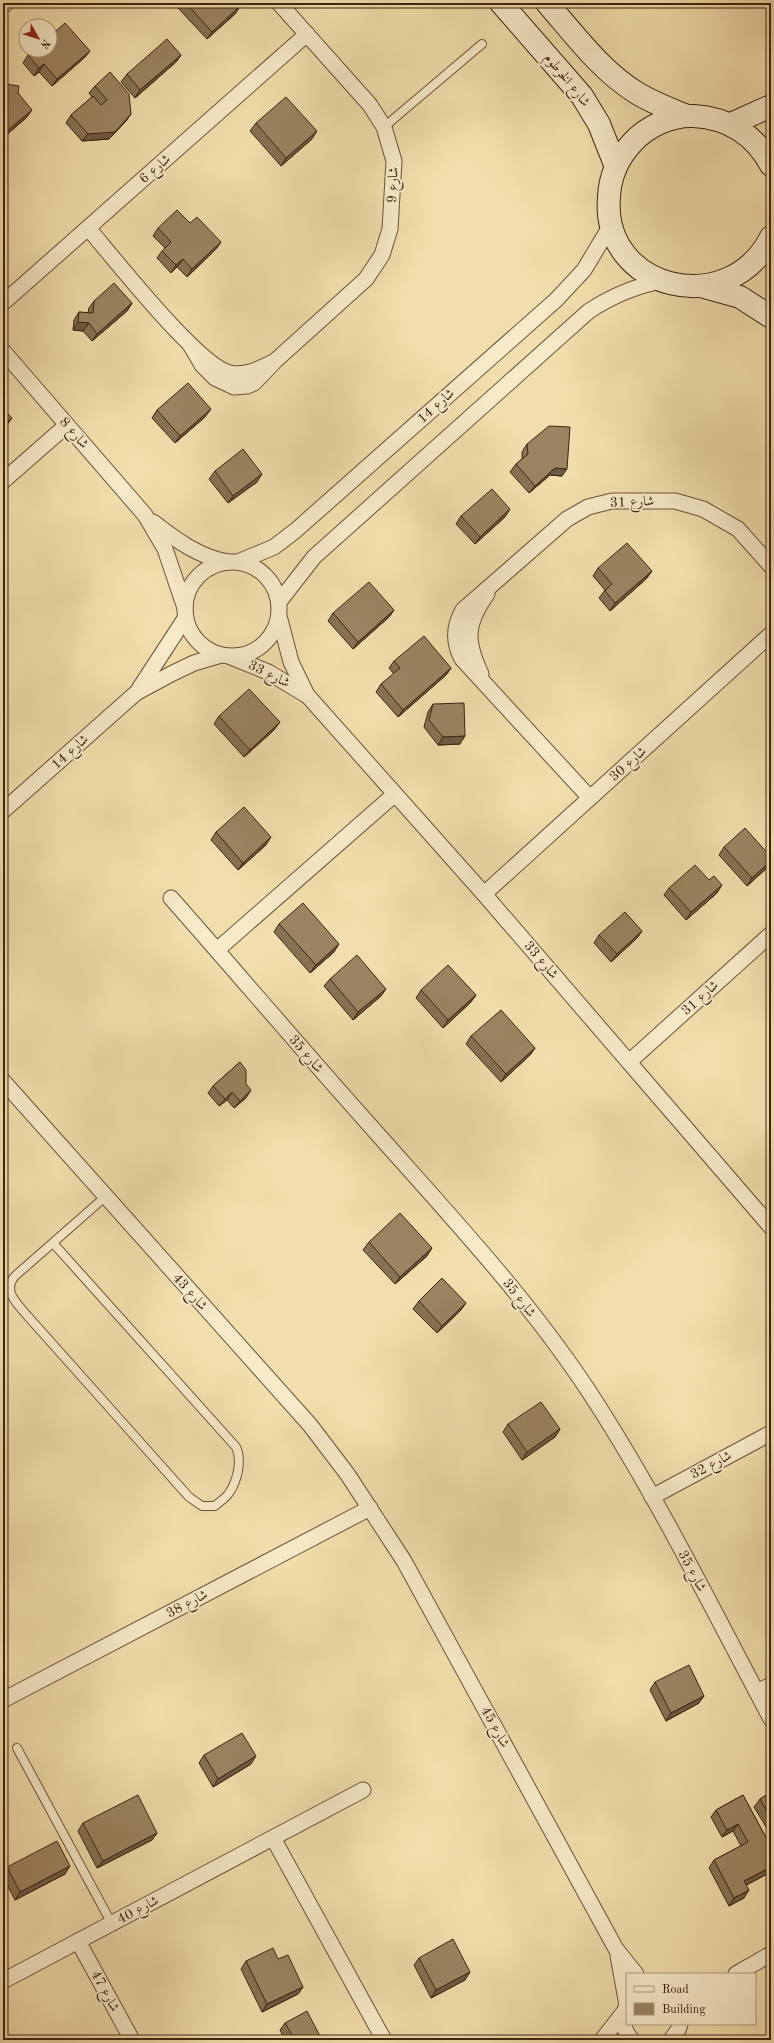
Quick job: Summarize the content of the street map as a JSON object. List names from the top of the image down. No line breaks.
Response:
{"streets":{"main road":["شارع الخرطوم"],"street":["شارع 6","شارع 9","شارع 14","شارع 8","شارع 31","شارع 33","شارع 30","شارع 35","شارع 43","شارع 32","شارع 38","شارع 45","شارع 40","شارع 47"]},"crossings":[["شارع 6","شارع 9"],["شارع 14","شارع 8"],["شارع 14","شارع 33"],["شارع 8","شارع 33"],["شارع 31","شارع 33"],["شارع 31","شارع 30"],["شارع 33","شارع 30"],["شارع 35","شارع 32"],["شارع 43","شارع 38"],["شارع 43","شارع 45"],["شارع 38","شارع 45"],["شارع 40","شارع 47"]],"legend":["Road","Building"],"north":"bottom right"}
